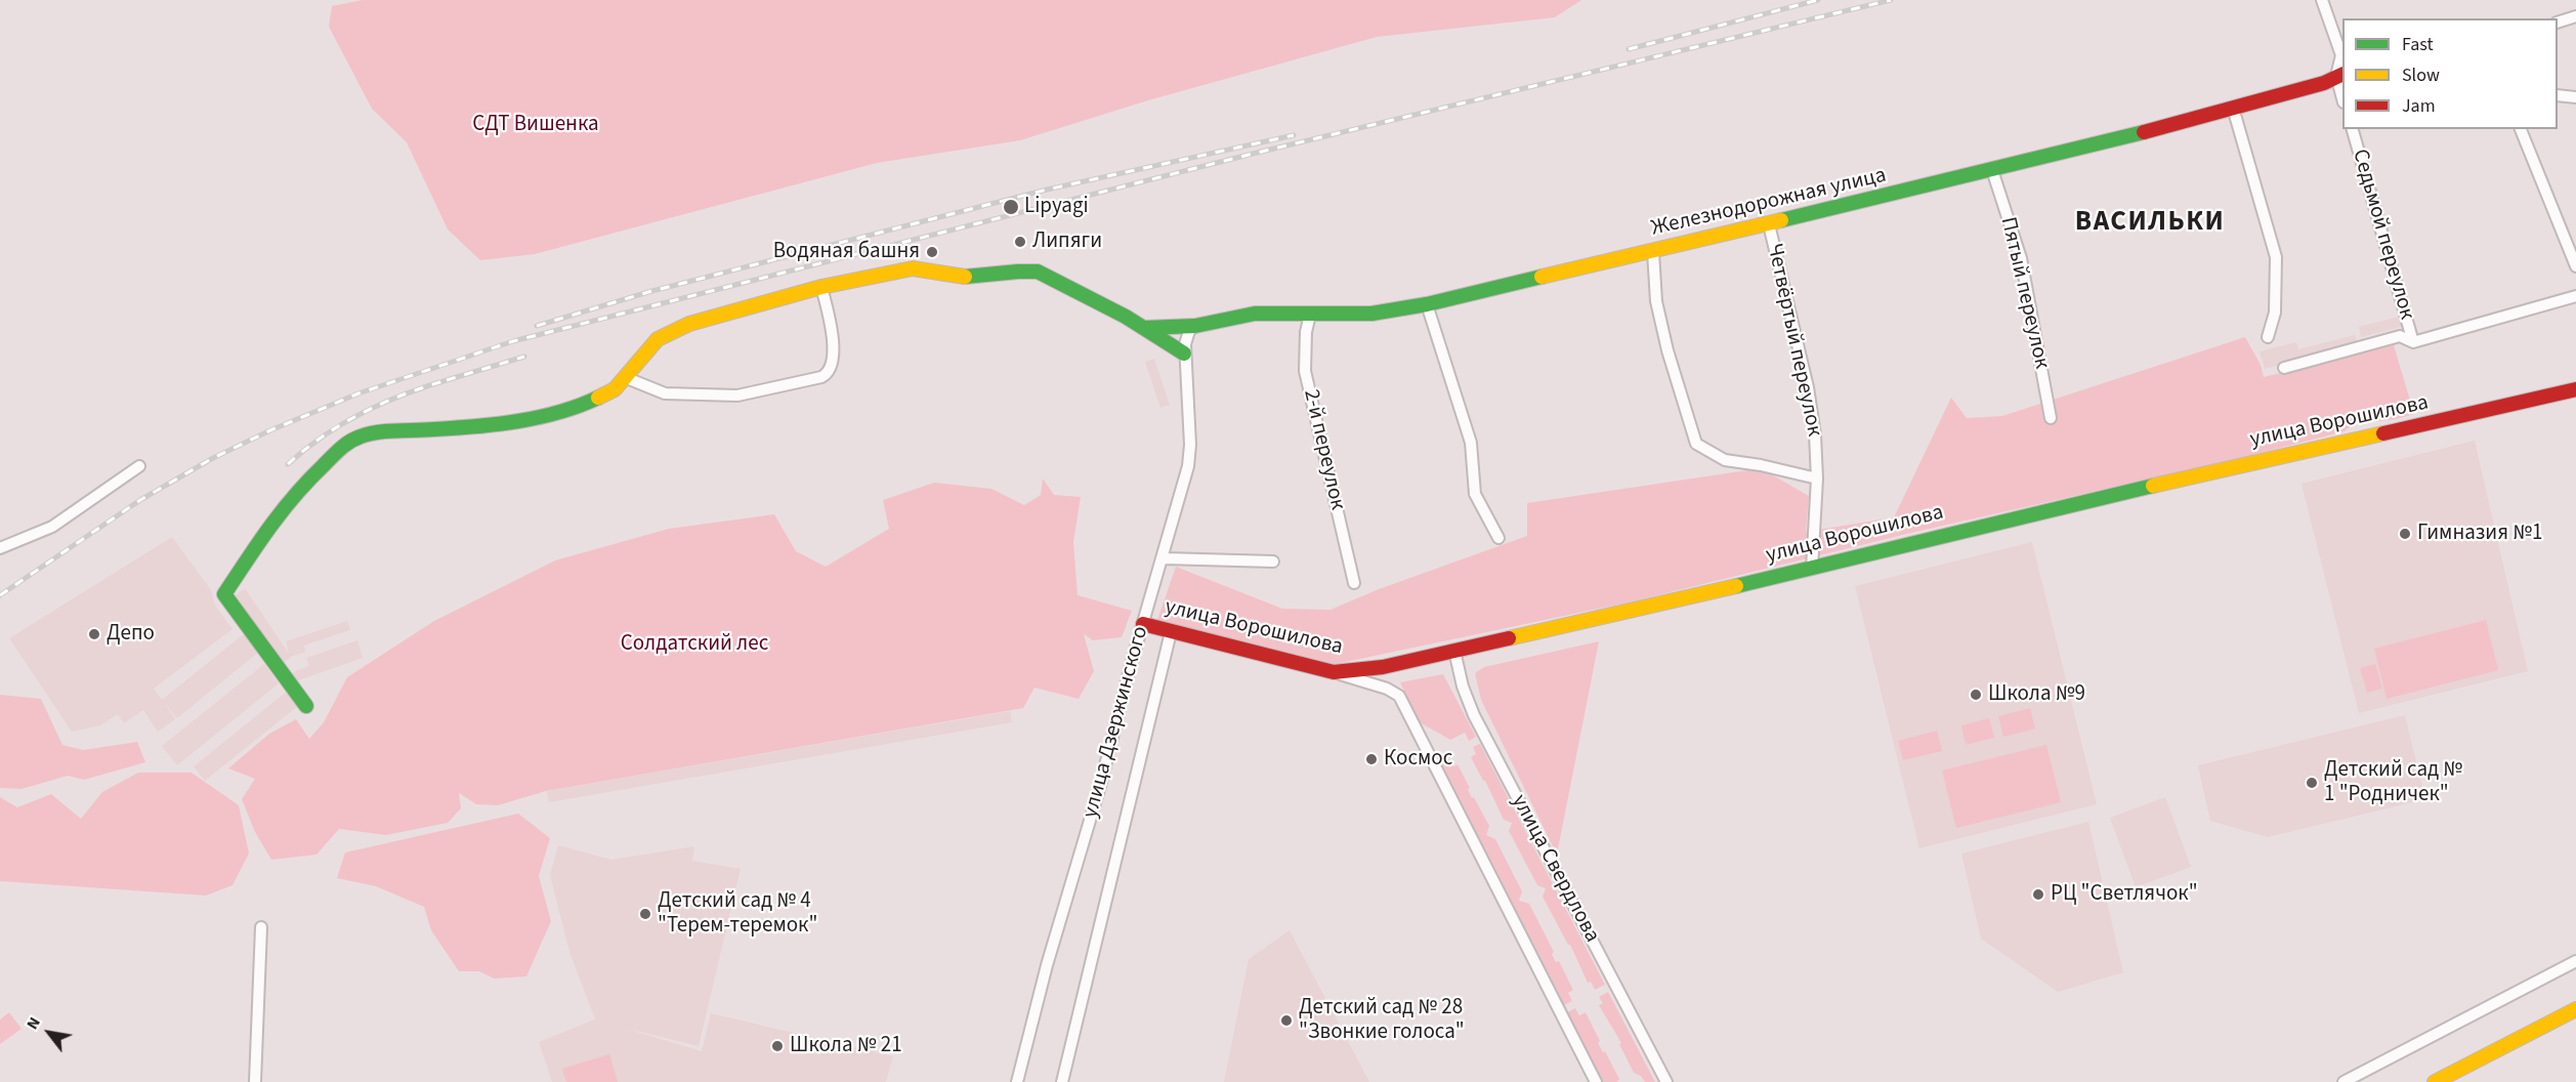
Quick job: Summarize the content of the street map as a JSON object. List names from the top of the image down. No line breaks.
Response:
{"streets":{"street":["Железнодорожная улица","Седьмой переулок","Пятый переулок","Четвёртый переулок","улица Ворошилова","2-й переулок","улица Дзержинского","улица Свердлова"]},"crossings":[["Железнодорожная улица","Пятый переулок"],["Железнодорожная улица","Четвёртый переулок"],["Железнодорожная улица","2-й переулок"],["Железнодорожная улица","улица Дзержинского"],["Четвёртый переулок","улица Ворошилова"],["улица Ворошилова","улица Дзержинского"],["улица Ворошилова","улица Свердлова"]],"districts":["ВАСИЛЬКИ"],"parks":["СДТ Вишенка","Солдатский лес"],"places":["Lipyagi","Липяги","Водяная башня","Гимназия №1","Депо","Школа №9","Космос","Детский сад № 1 \"Родничек\"","РЦ \"Светлячок\"","Детский сад № 4 \"Терем-теремок\"","Детский сад № 28 \"Звонкие голоса\"","Школа № 21"],"legend":["Fast","Slow","Jam"],"north":"top left"}
